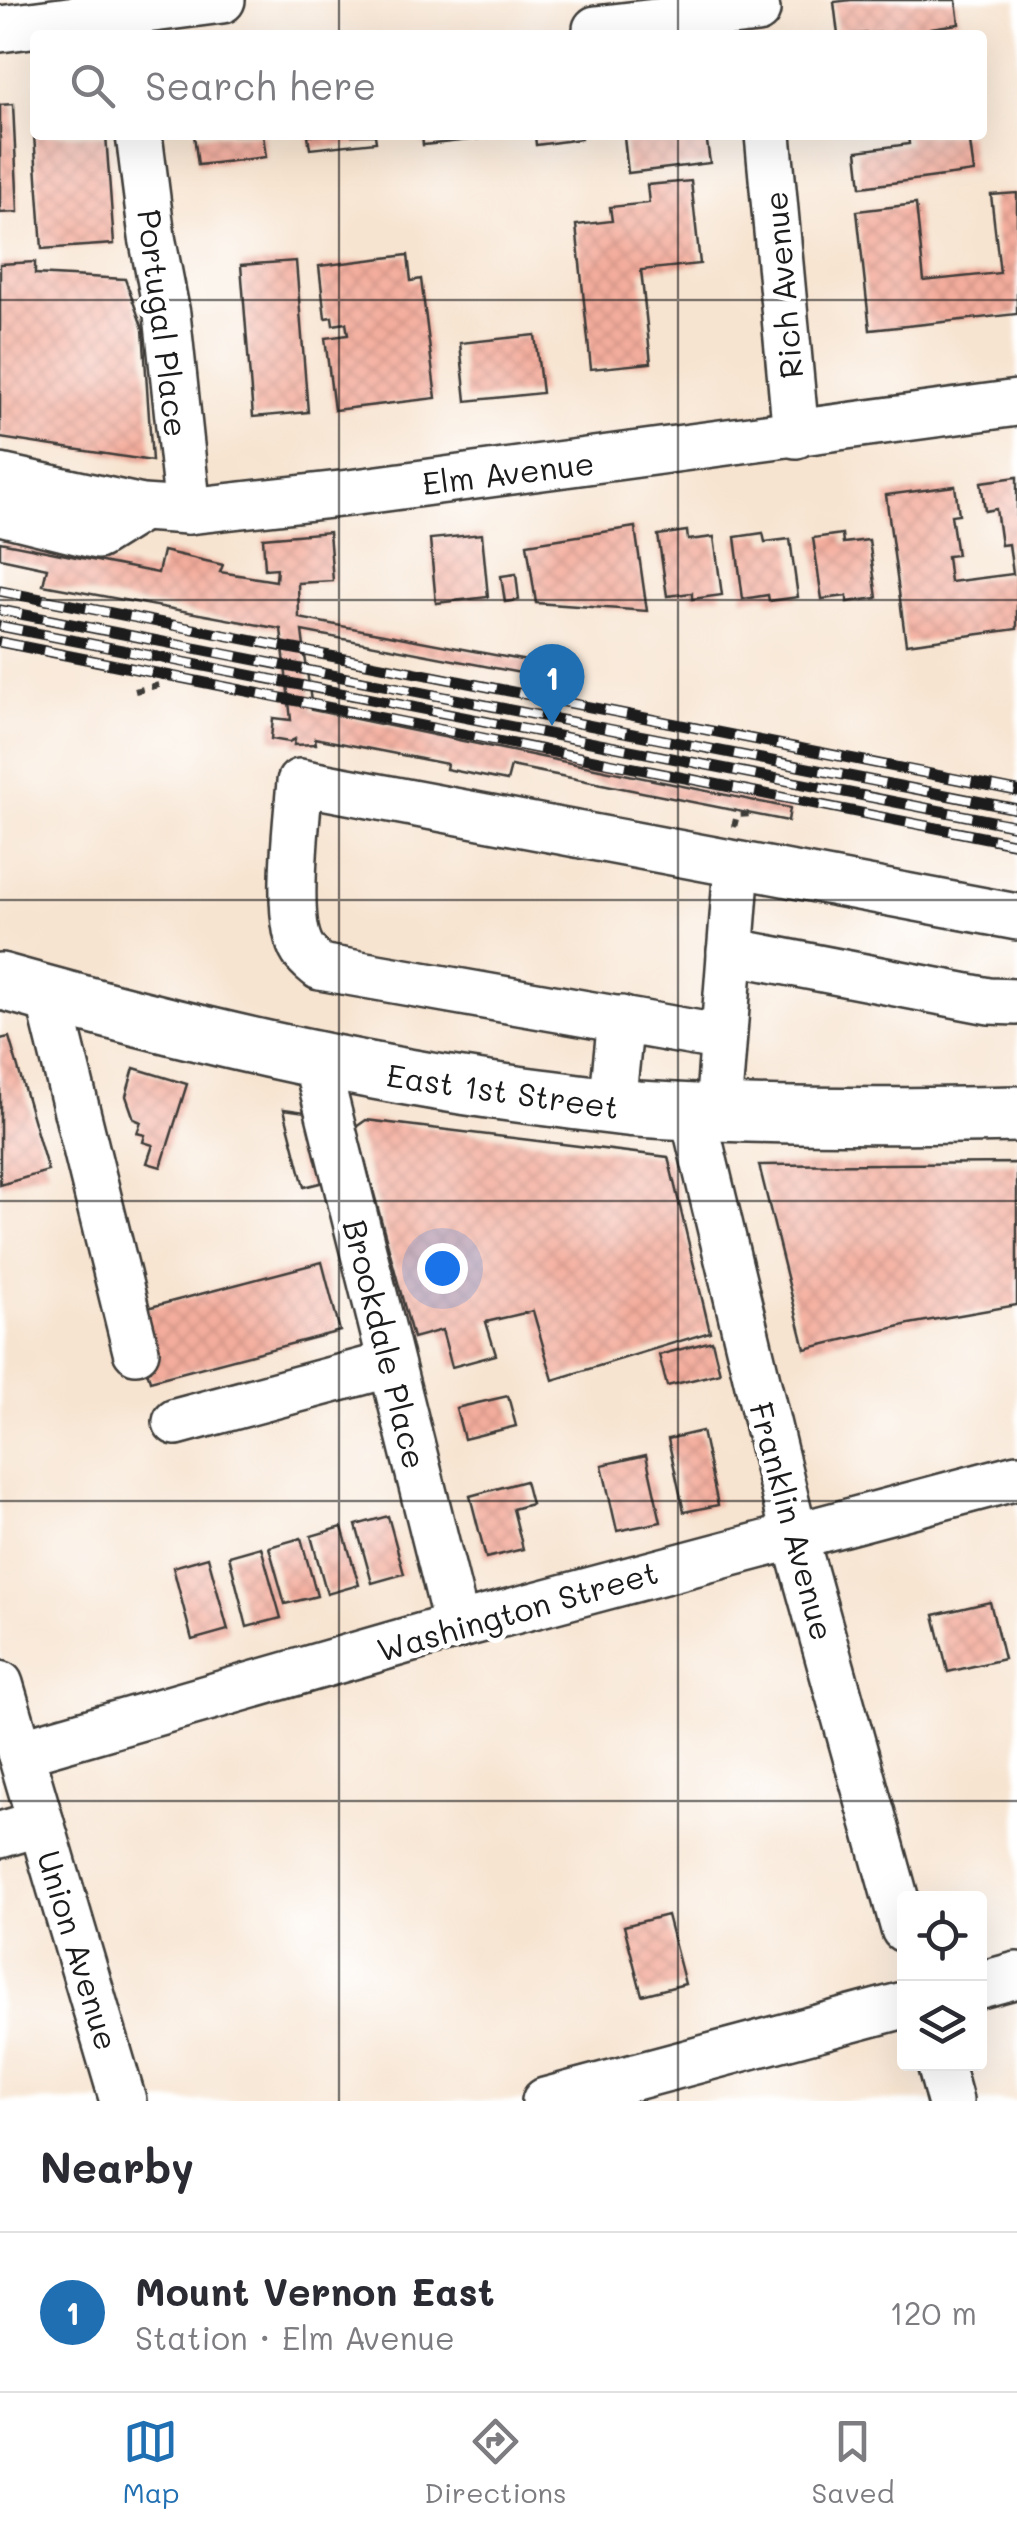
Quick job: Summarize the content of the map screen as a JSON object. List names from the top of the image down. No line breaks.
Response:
{"streets":{"main road":["East 1st Street"],"street":["Rich Avenue","Portugal Place","Elm Avenue","Brookdale Place","Franklin Avenue","Washington Street","Union Avenue"]},"crossings":[["Rich Avenue","Elm Avenue"],["Portugal Place","Elm Avenue"],["East 1st Street","Brookdale Place"],["East 1st Street","Franklin Avenue"],["Brookdale Place","Washington Street"],["Franklin Avenue","Washington Street"],["Washington Street","Union Avenue"]],"page":{"search":"Search here","pins":"1","heading":"Nearby","list":[{"mark":"1","name":"Mount Vernon East","note":"Station · Elm Avenue","value":"120 m"}],"nav":["Map","Directions","Saved"]}}
